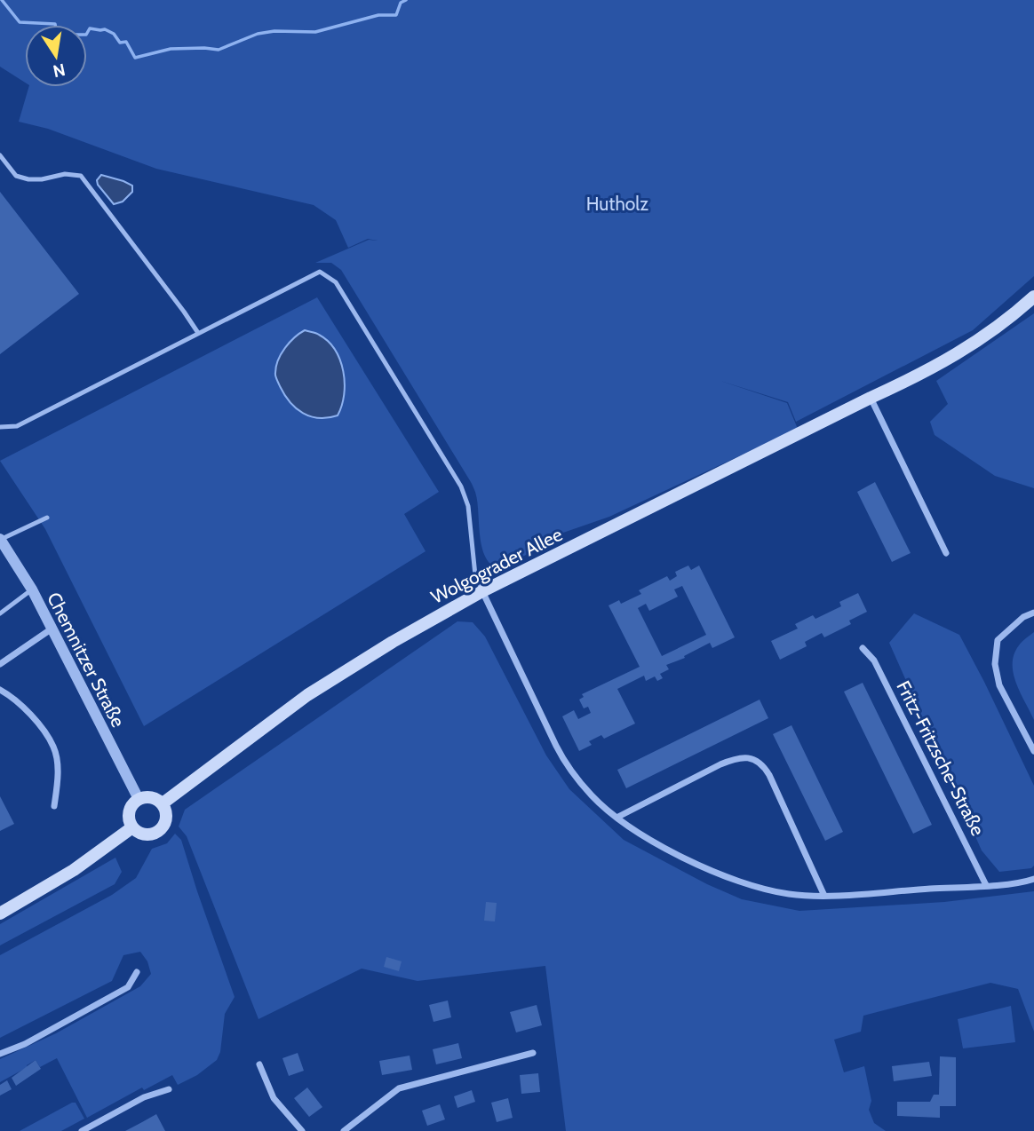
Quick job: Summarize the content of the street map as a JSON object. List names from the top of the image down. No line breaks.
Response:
{"streets":{"main road":["Wolgograder Allee"],"street":["Chemnitzer Straße","Fritz-Fritzsche-Straße"]},"crossings":[["Wolgograder Allee","Chemnitzer Straße"]],"parks":["Hutholz"],"north":"bottom"}
